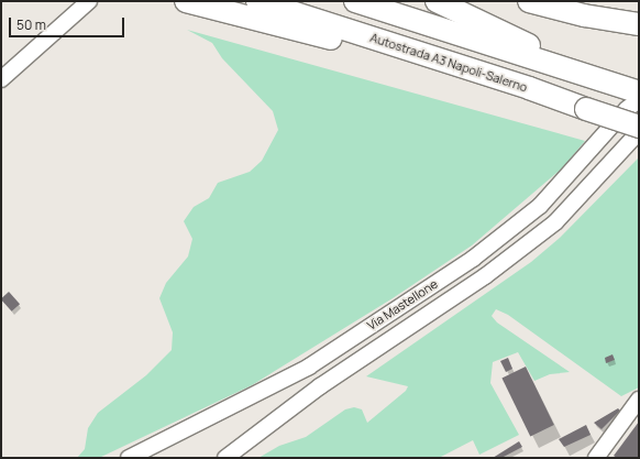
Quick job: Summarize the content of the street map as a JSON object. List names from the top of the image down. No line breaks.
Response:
{"streets":{"highway":["Autostrada A3 Napoli-Salerno"],"street":["Via Mastellone"]},"scale_bar":"50 m"}
